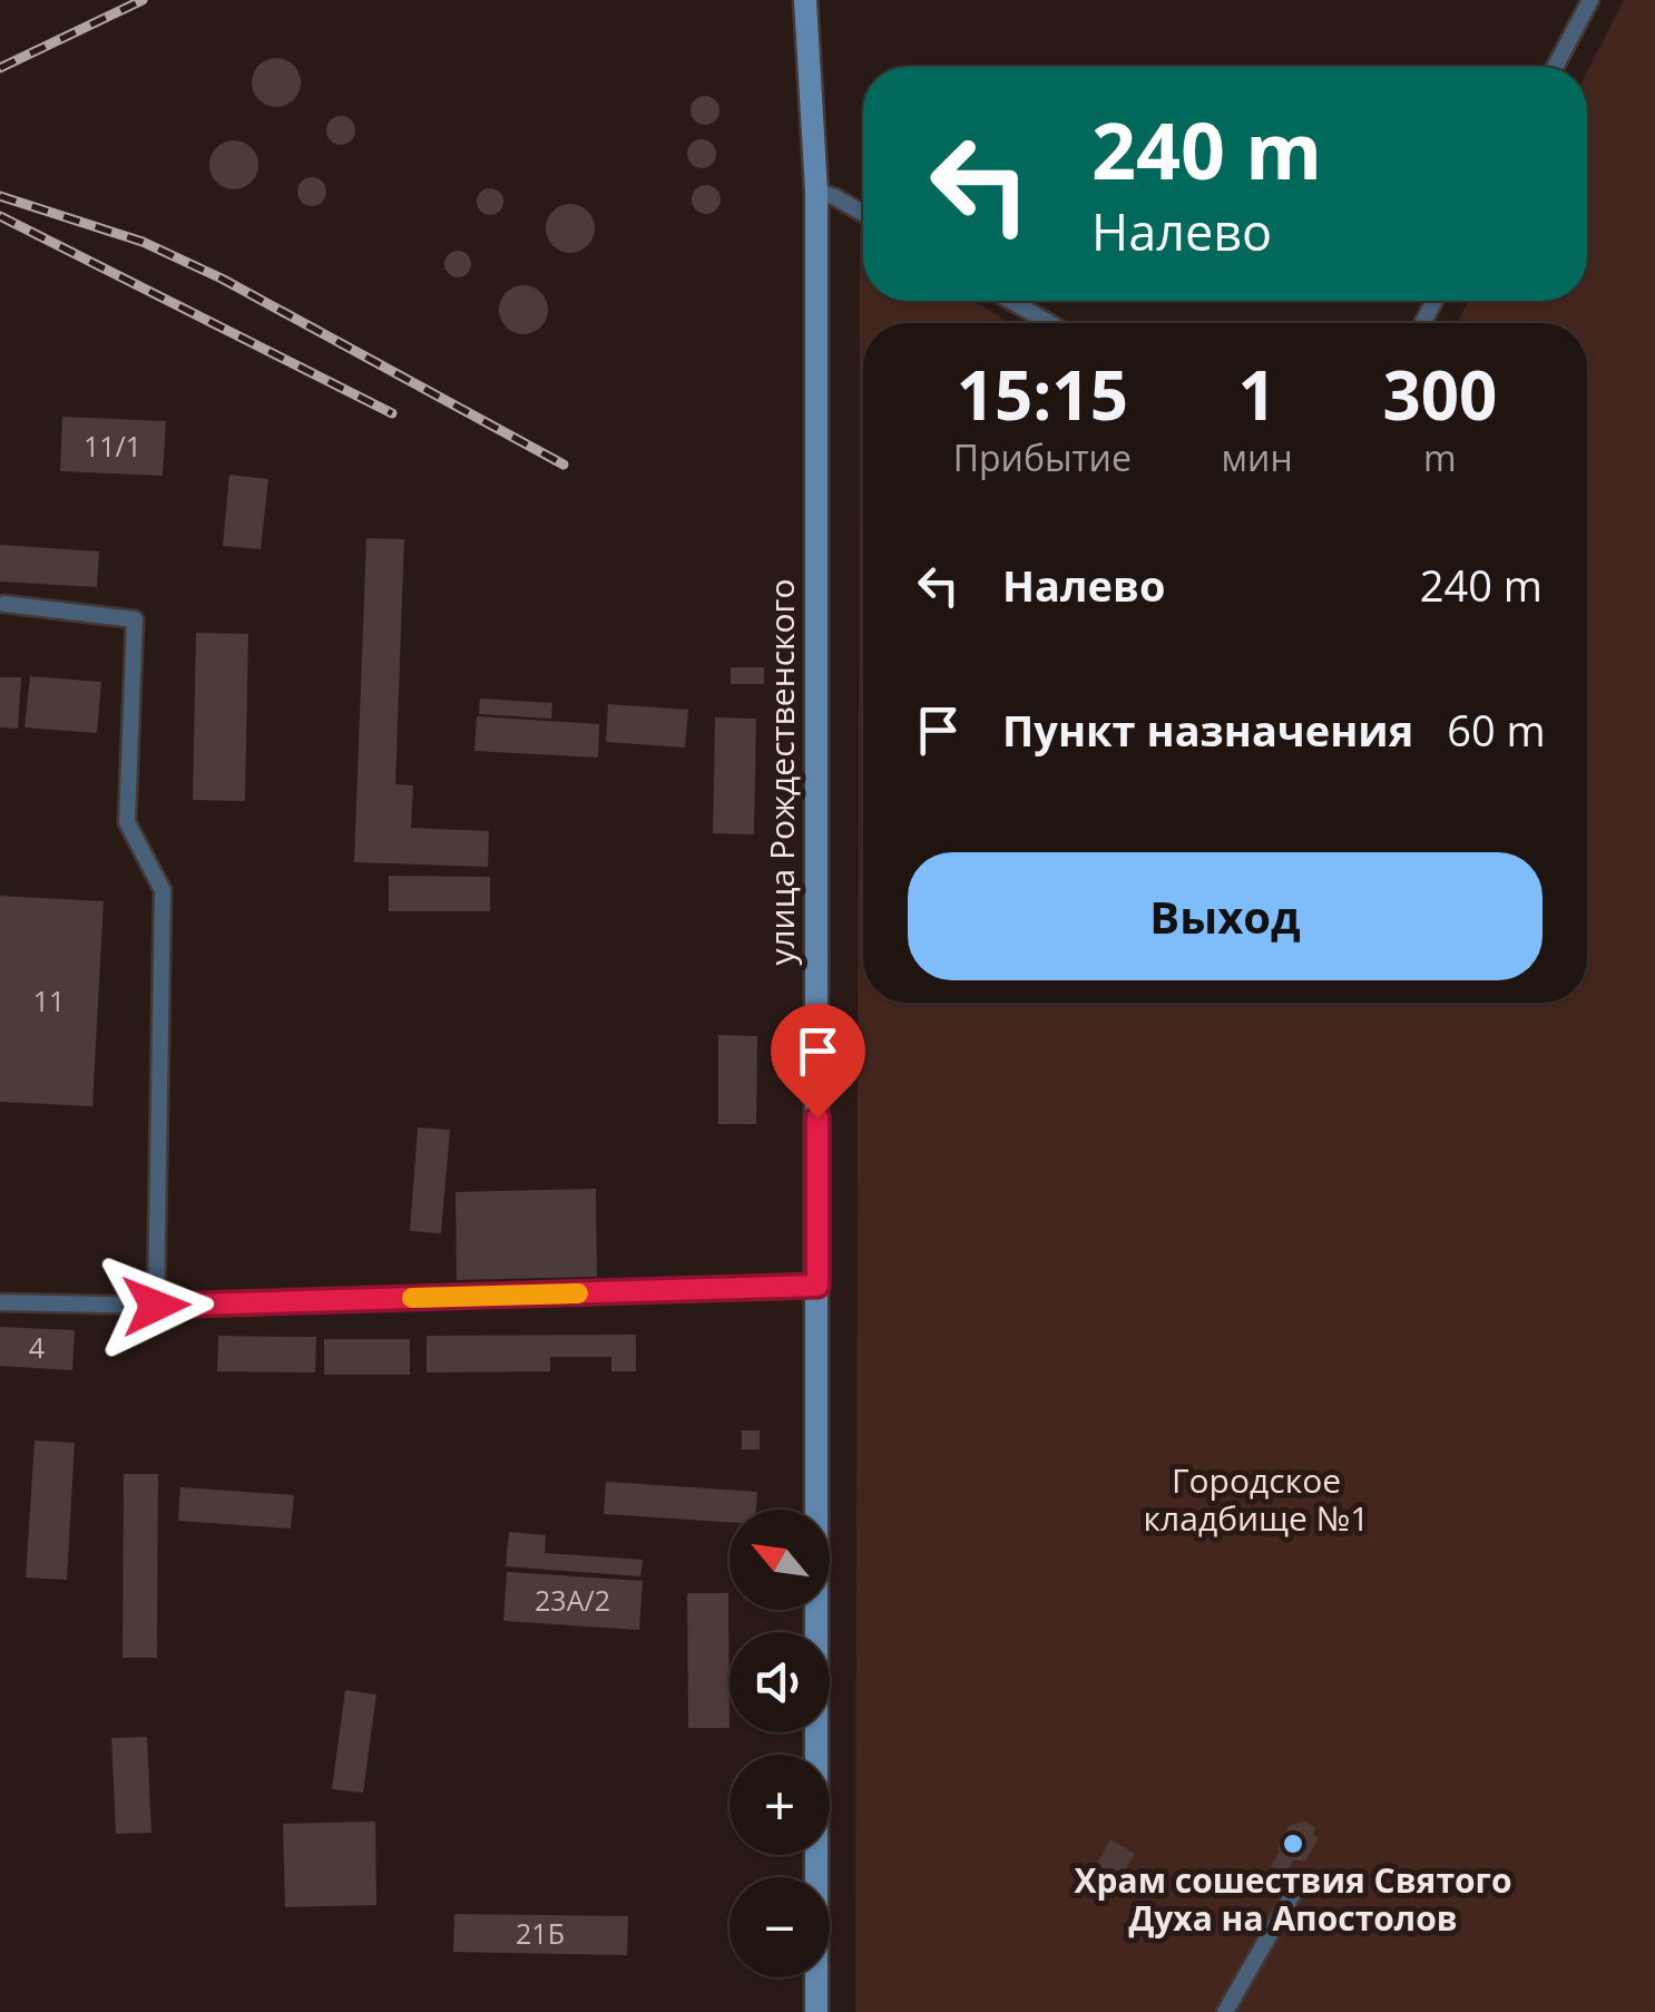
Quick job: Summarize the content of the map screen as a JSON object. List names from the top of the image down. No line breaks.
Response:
{"streets":{"main road":["улица Рождественского"]},"parks":["Городское кладбище №1"],"places":["Храм сошествия Святого Духа на Апостолов"],"house_numbers":["11/1","11","4","23А/2","21Б"],"north":"top left","page":{"turn":["240 m","Налево"],"eta":["15:15","Прибытие","1","мин","300","m"],"list":[{"name":"Налево","value":"240 m"},{"name":"Пункт назначения","value":"60 m"}],"buttons":"Выход","map_buttons":["+","−"]}}
